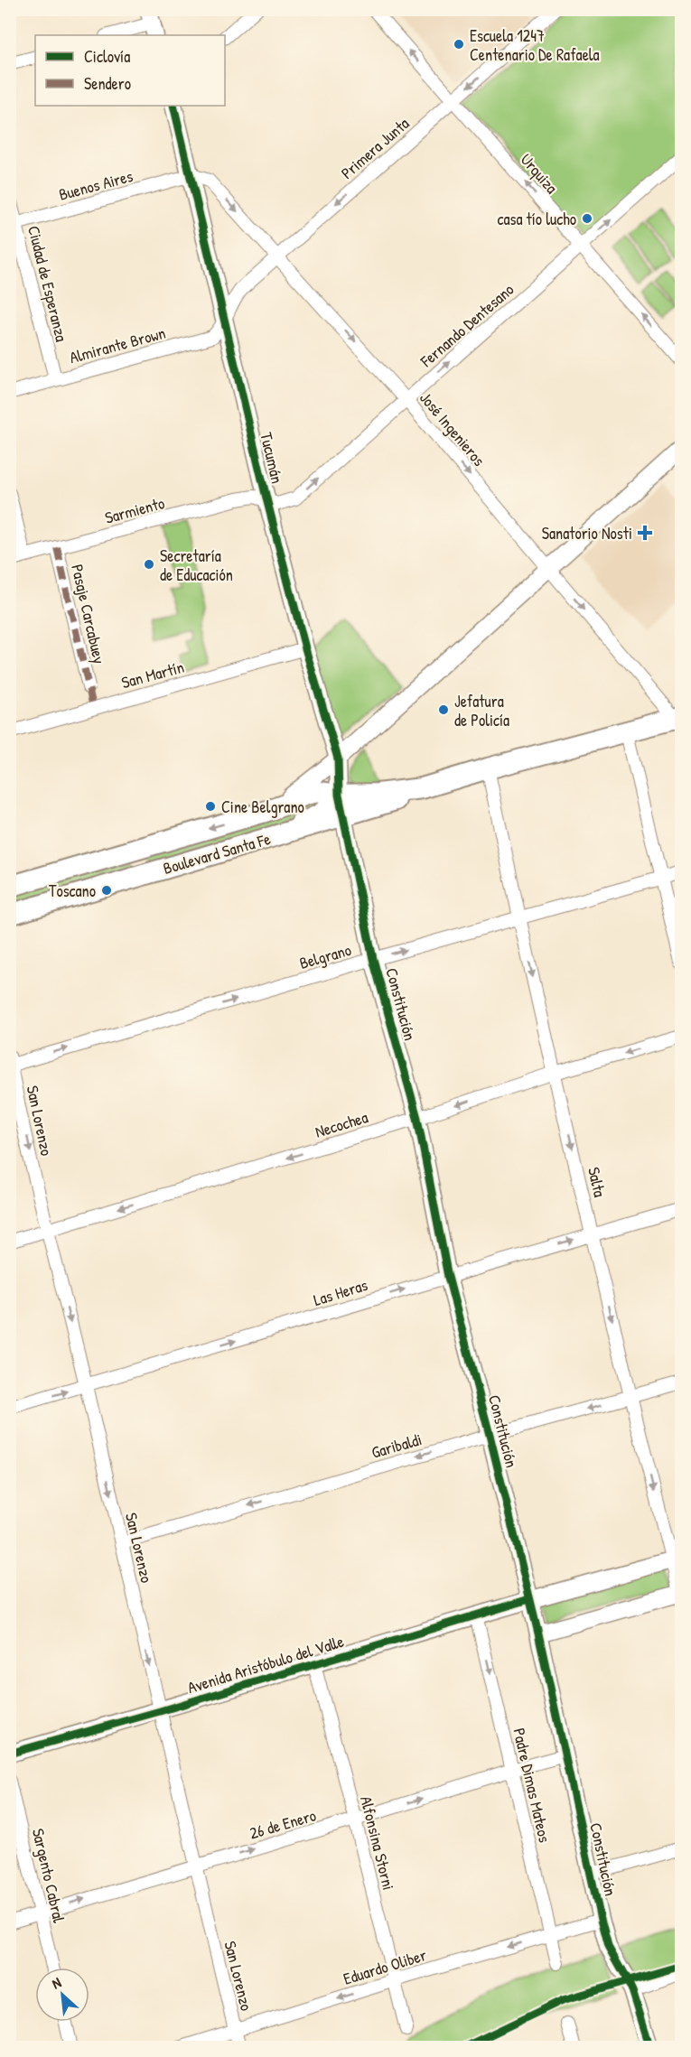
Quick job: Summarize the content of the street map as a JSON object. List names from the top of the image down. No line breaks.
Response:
{"streets":{"main road":["Boulevard Santa Fe"],"street":["Primera Junta","Urquiza","Buenos Aires","Ciudad de Esperanza","Fernando Dentesano","Almirante Brown","José Ingenieros","Tucumán","Sarmiento","Pasaje Carcabuey","San Martín","Belgrano","Constitución","San Lorenzo","Necochea","Salta","Las Heras","Garibaldi","Avenida Aristóbulo del Valle","Padre Dimas Mateos","26 de Enero","Alfonsina Storni","Sargento Cabral","Eduardo Oliber"]},"crossings":[["Primera Junta","Urquiza"],["Primera Junta","Almirante Brown"],["Primera Junta","José Ingenieros"],["Primera Junta","Tucumán"],["Urquiza","Fernando Dentesano"],["Buenos Aires","Ciudad de Esperanza"],["Buenos Aires","José Ingenieros"],["Buenos Aires","Tucumán"],["Ciudad de Esperanza","Almirante Brown"],["Fernando Dentesano","José Ingenieros"],["Fernando Dentesano","Tucumán"],["Fernando Dentesano","Sarmiento"],["Almirante Brown","Tucumán"],["José Ingenieros","Tucumán"],["José Ingenieros","Boulevard Santa Fe"],["Tucumán","Sarmiento"],["Tucumán","San Martín"],["Tucumán","Boulevard Santa Fe"],["Tucumán","Constitución"],["Sarmiento","Pasaje Carcabuey"],["Boulevard Santa Fe","Constitución"],["Boulevard Santa Fe","Salta"],["Belgrano","Constitución"],["Belgrano","San Lorenzo"],["Belgrano","Salta"],["Constitución","Necochea"],["Constitución","Las Heras"],["Constitución","Garibaldi"],["Constitución","Avenida Aristóbulo del Valle"],["Constitución","26 de Enero"],["Constitución","Eduardo Oliber"],["San Lorenzo","Necochea"],["San Lorenzo","Las Heras"],["San Lorenzo","Garibaldi"],["San Lorenzo","Avenida Aristóbulo del Valle"],["San Lorenzo","26 de Enero"],["San Lorenzo","Eduardo Oliber"],["Necochea","Salta"],["Salta","Las Heras"],["Salta","Garibaldi"],["Salta","Avenida Aristóbulo del Valle"],["Avenida Aristóbulo del Valle","Padre Dimas Mateos"],["Avenida Aristóbulo del Valle","Alfonsina Storni"],["Padre Dimas Mateos","26 de Enero"],["Padre Dimas Mateos","Eduardo Oliber"],["26 de Enero","Alfonsina Storni"],["26 de Enero","Sargento Cabral"],["Alfonsina Storni","Eduardo Oliber"]],"one_way":["Primera Junta","Urquiza","Fernando Dentesano","José Ingenieros","Belgrano","San Lorenzo","Necochea","Salta","Las Heras","Garibaldi","Padre Dimas Mateos","26 de Enero","Eduardo Oliber"],"places":{"other":["Escuela 1247 Centenario De Rafaela","casa tío lucho","Secretaría de Educación","Jefatura de Policía","Cine Belgrano","Toscano"],"health":["Sanatorio Nosti"]},"legend":["Ciclovía","Sendero"],"north":"top left"}
